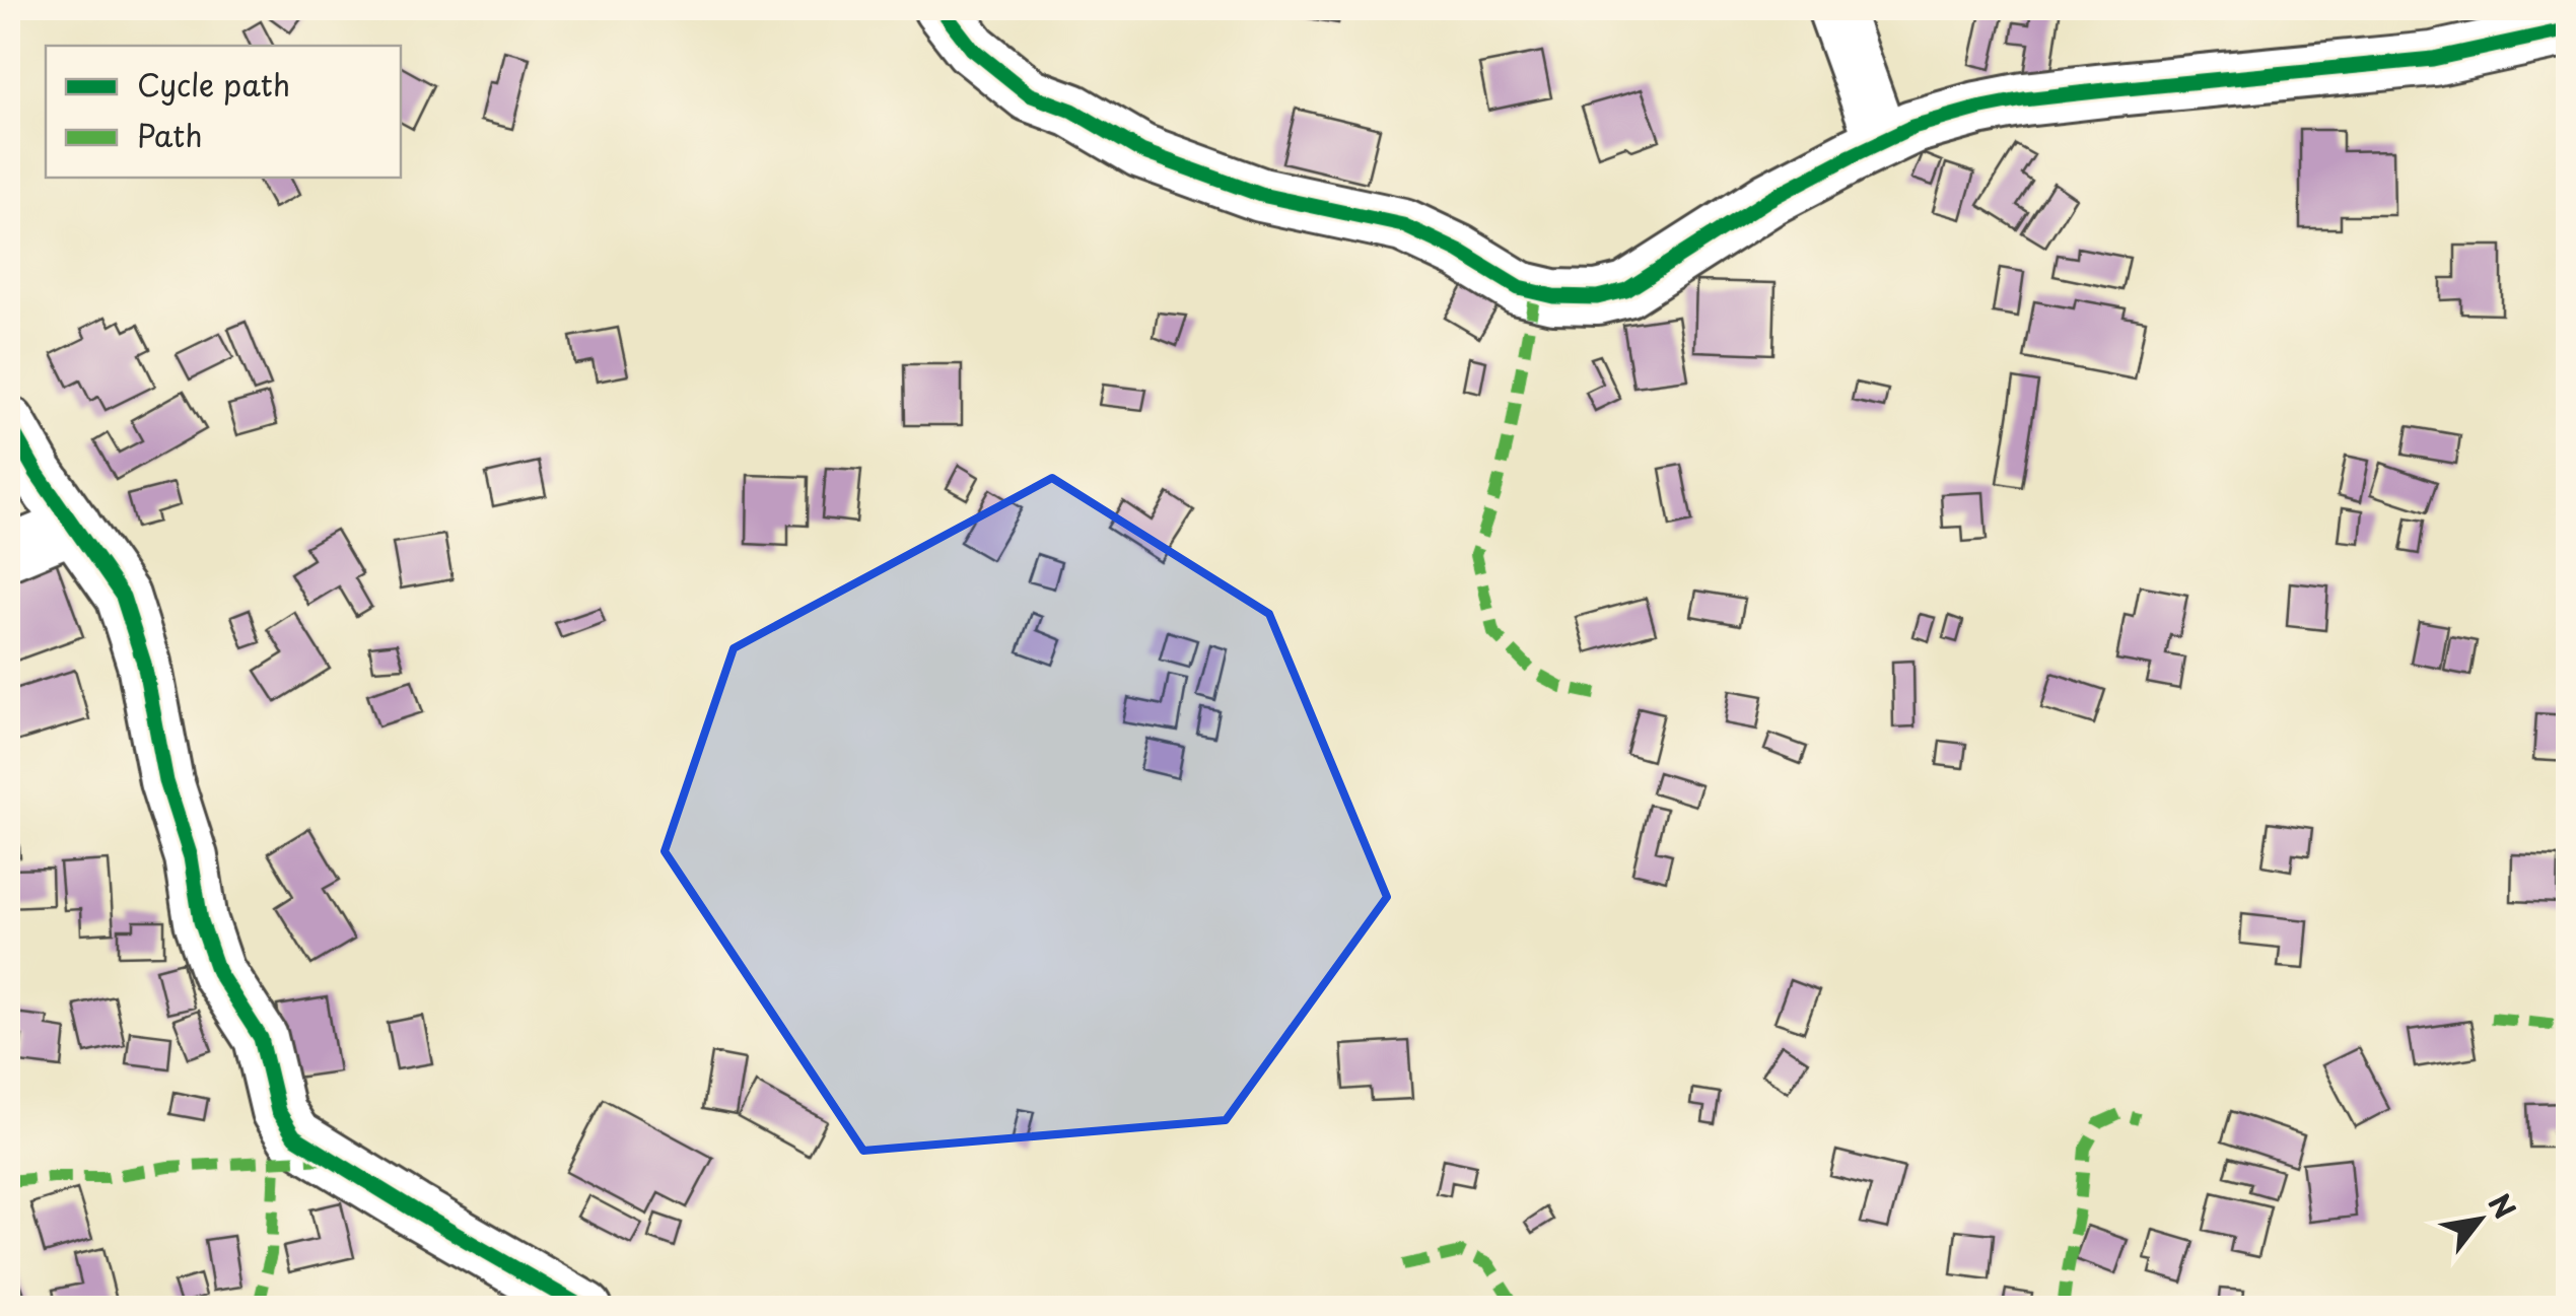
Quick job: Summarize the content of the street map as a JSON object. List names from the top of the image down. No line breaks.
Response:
{"legend":["Cycle path","Path"],"north":"top right"}
